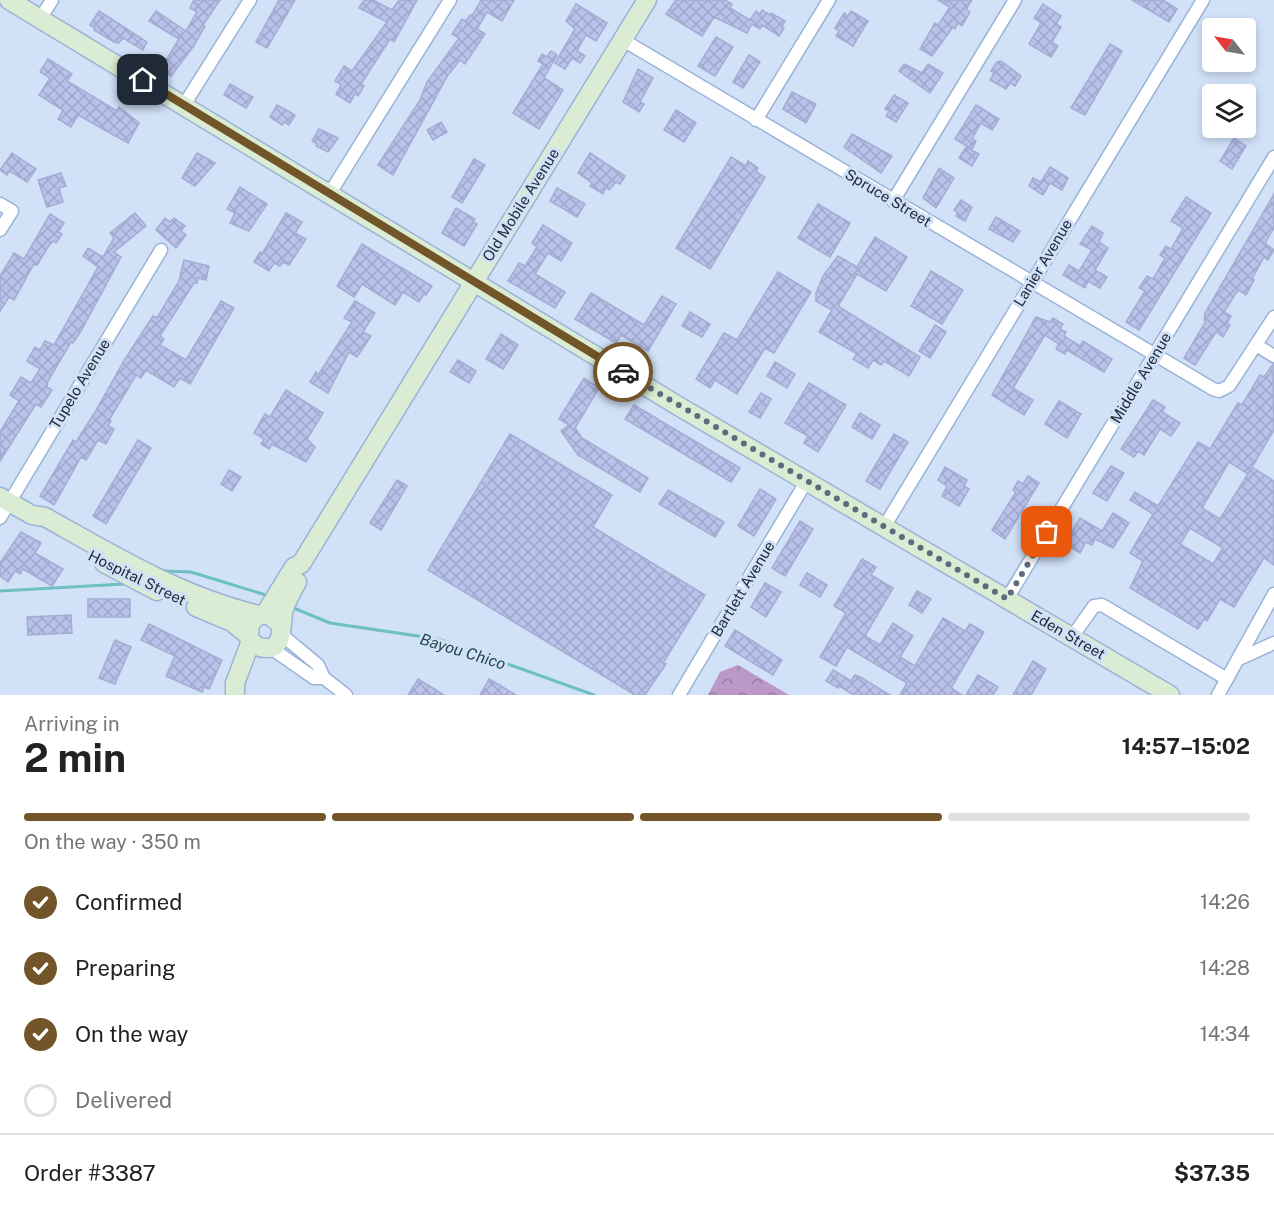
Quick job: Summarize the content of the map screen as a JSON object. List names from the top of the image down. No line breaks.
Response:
{"streets":{"street":["Spruce Street","Old Mobile Avenue","Lanier Avenue","Middle Avenue","Tupelo Avenue","Hospital Street","Bartlett Avenue","Eden Street"]},"crossings":[["Spruce Street","Old Mobile Avenue"],["Spruce Street","Lanier Avenue"],["Spruce Street","Middle Avenue"],["Old Mobile Avenue","Hospital Street"],["Old Mobile Avenue","Eden Street"],["Lanier Avenue","Eden Street"],["Middle Avenue","Eden Street"],["Tupelo Avenue","Hospital Street"],["Bartlett Avenue","Eden Street"]],"water":["Bayou Chico"],"north":"top left","page":{"heading":["2 min","Arriving in","14:57–15:02"],"panel":["Order #3387","$37.35"],"bar":"On the way · 350 m","list":[["Confirmed","14:26"],["Preparing","14:28"],["On the way","14:34"],"Delivered"]}}
